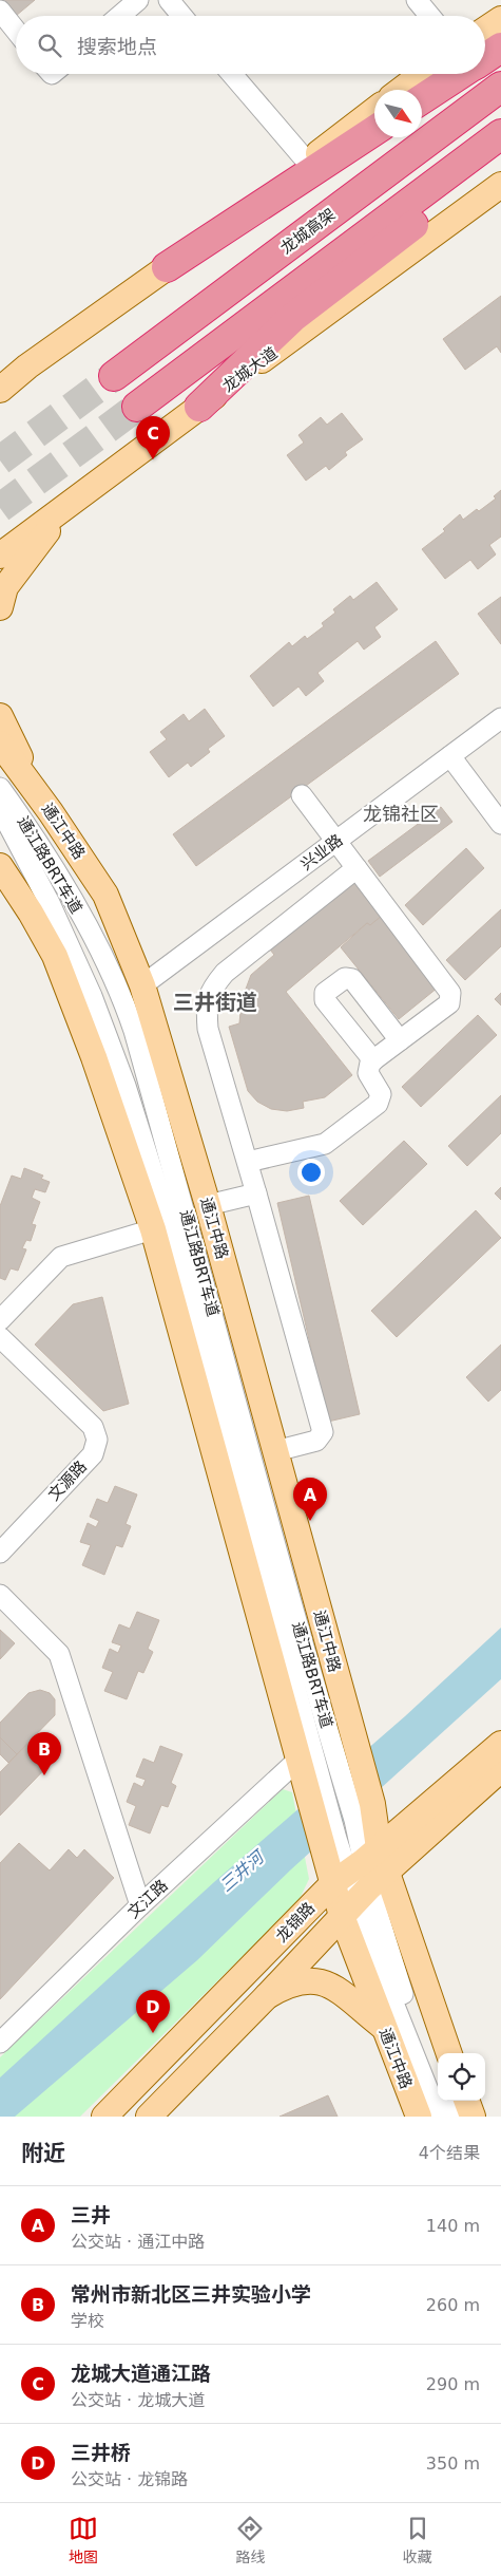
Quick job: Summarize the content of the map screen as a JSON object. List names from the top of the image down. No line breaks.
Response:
{"streets":{"highway":["龙城高架"],"main road":["龙城大道","通江中路","龙锦路"],"street":["兴业路","通江路BRT车道","文源路","文江路"]},"crossings":[["通江中路","兴业路"],["通江中路","通江路BRT车道"],["通江中路","龙锦路"]],"districts":["龙锦社区","三井街道"],"water":["三井河"],"north":"bottom right","page":{"search":"搜索地点","pins":["C","A","B","D"],"heading":["附近","4个结果"],"list":[{"mark":"A","name":"三井","note":"公交站 · 通江中路","value":"140 m"},{"mark":"B","name":"常州市新北区三井实验小学","note":"学校","value":"260 m"},{"mark":"C","name":"龙城大道通江路","note":"公交站 · 龙城大道","value":"290 m"},{"mark":"D","name":"三井桥","note":"公交站 · 龙锦路","value":"350 m"}],"nav":["地图","路线","收藏"]}}
